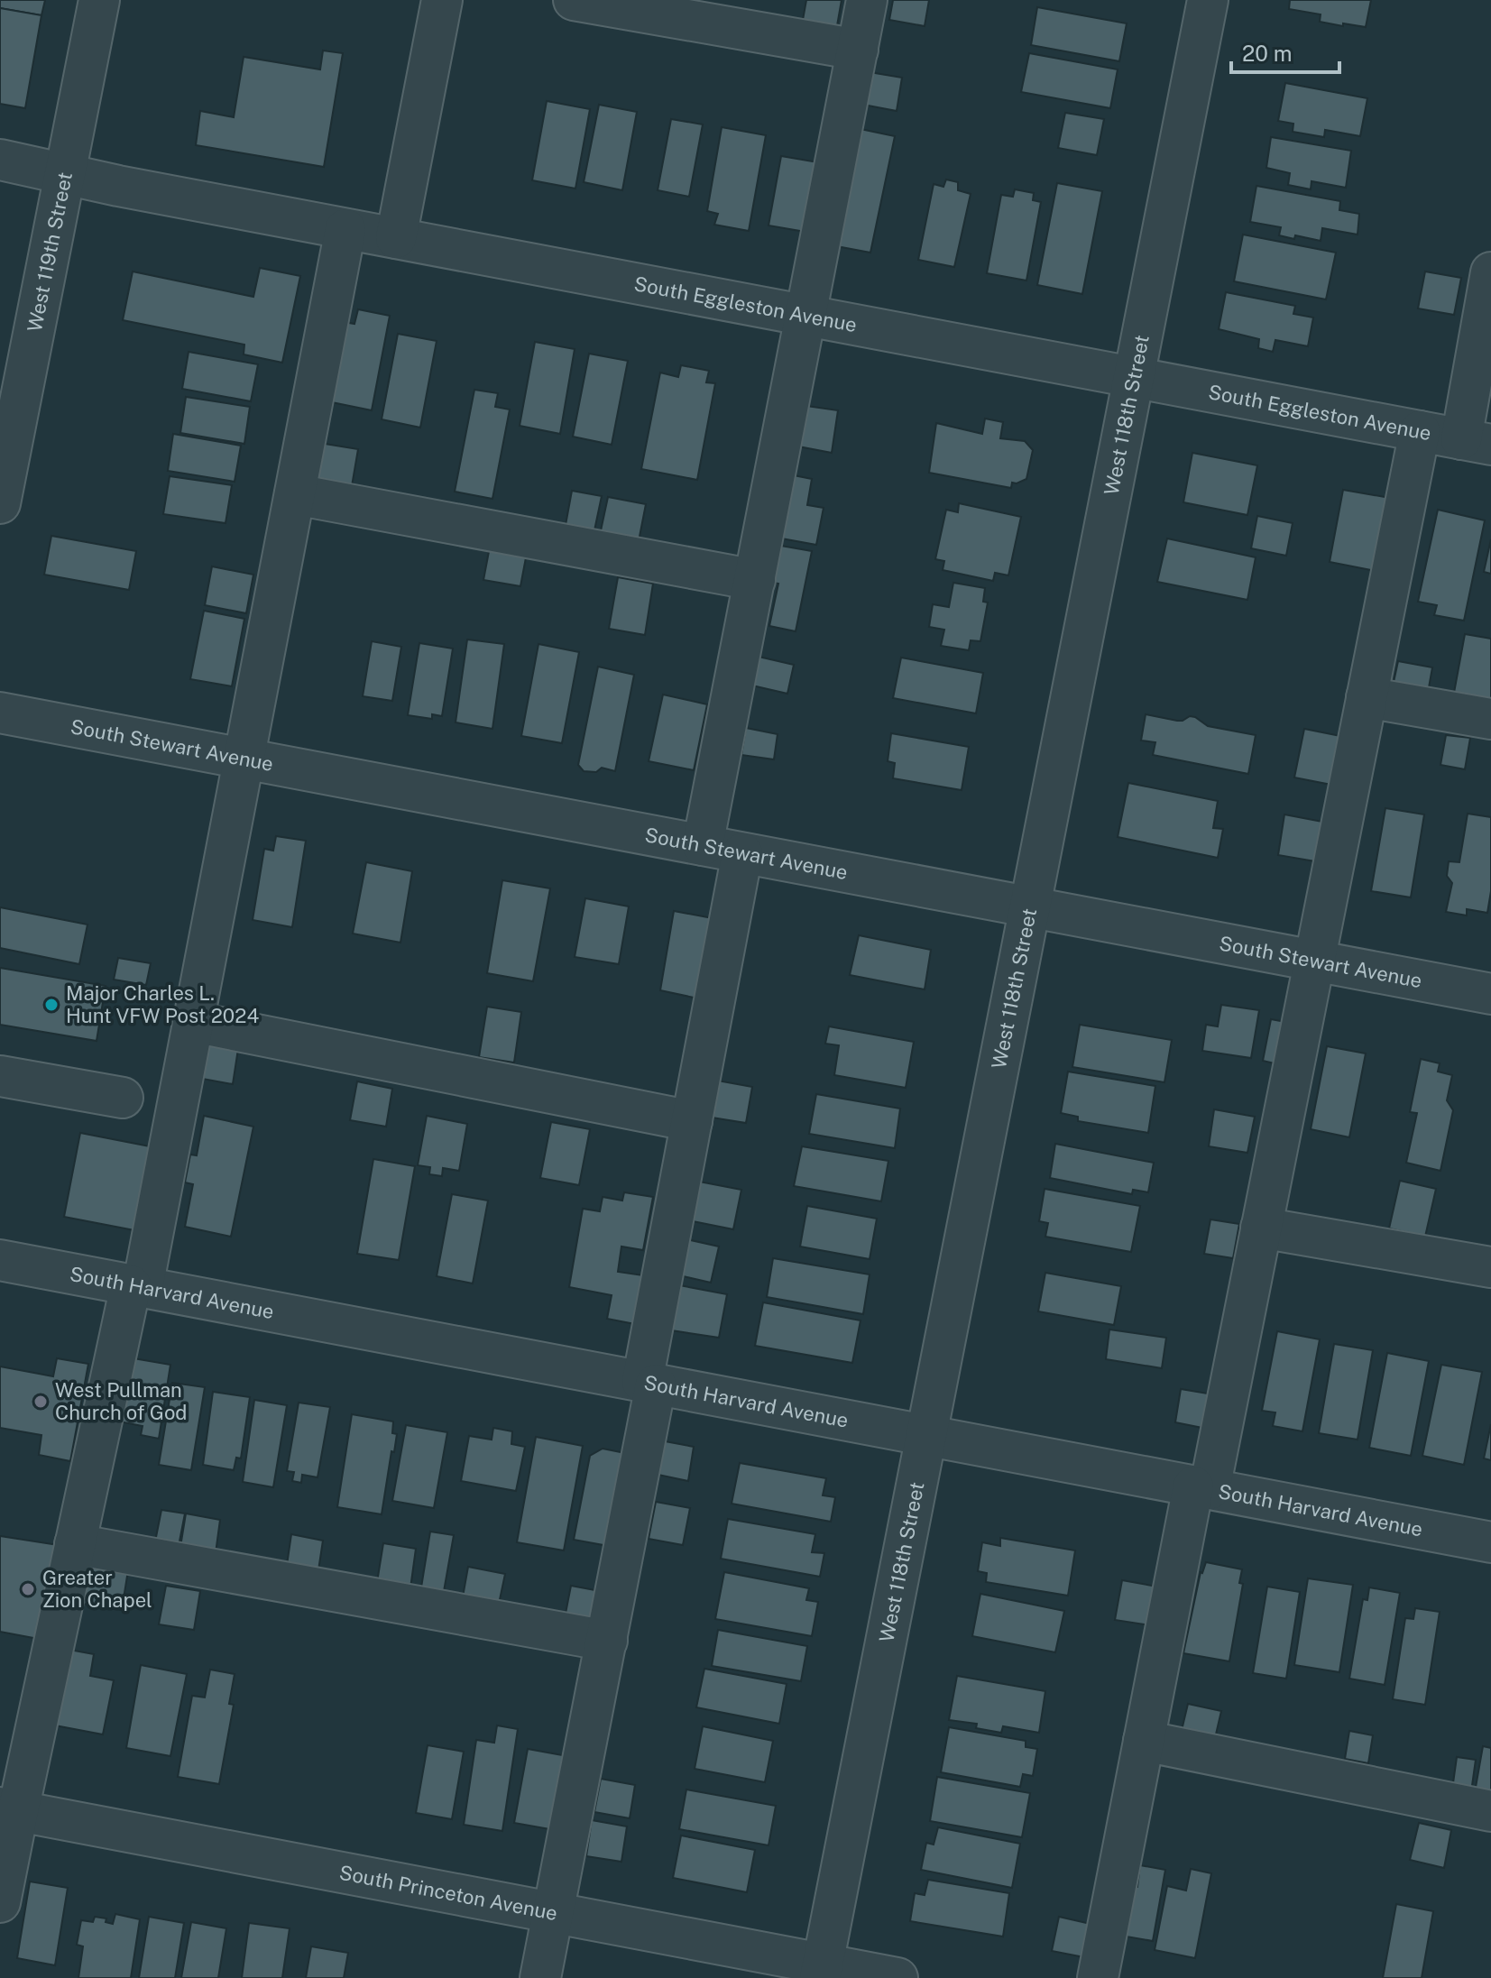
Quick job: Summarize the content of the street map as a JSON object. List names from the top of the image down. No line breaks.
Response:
{"streets":{"street":["West 119th Street","South Eggleston Avenue","West 118th Street","South Stewart Avenue","South Harvard Avenue","South Princeton Avenue"]},"crossings":[["West 119th Street","South Eggleston Avenue"],["South Eggleston Avenue","West 118th Street"],["West 118th Street","South Stewart Avenue"],["West 118th Street","South Harvard Avenue"],["West 118th Street","South Princeton Avenue"]],"places":["Major Charles L. Hunt VFW Post 2024","West Pullman Church of God","Greater Zion Chapel"],"scale_bar":"20 m"}
